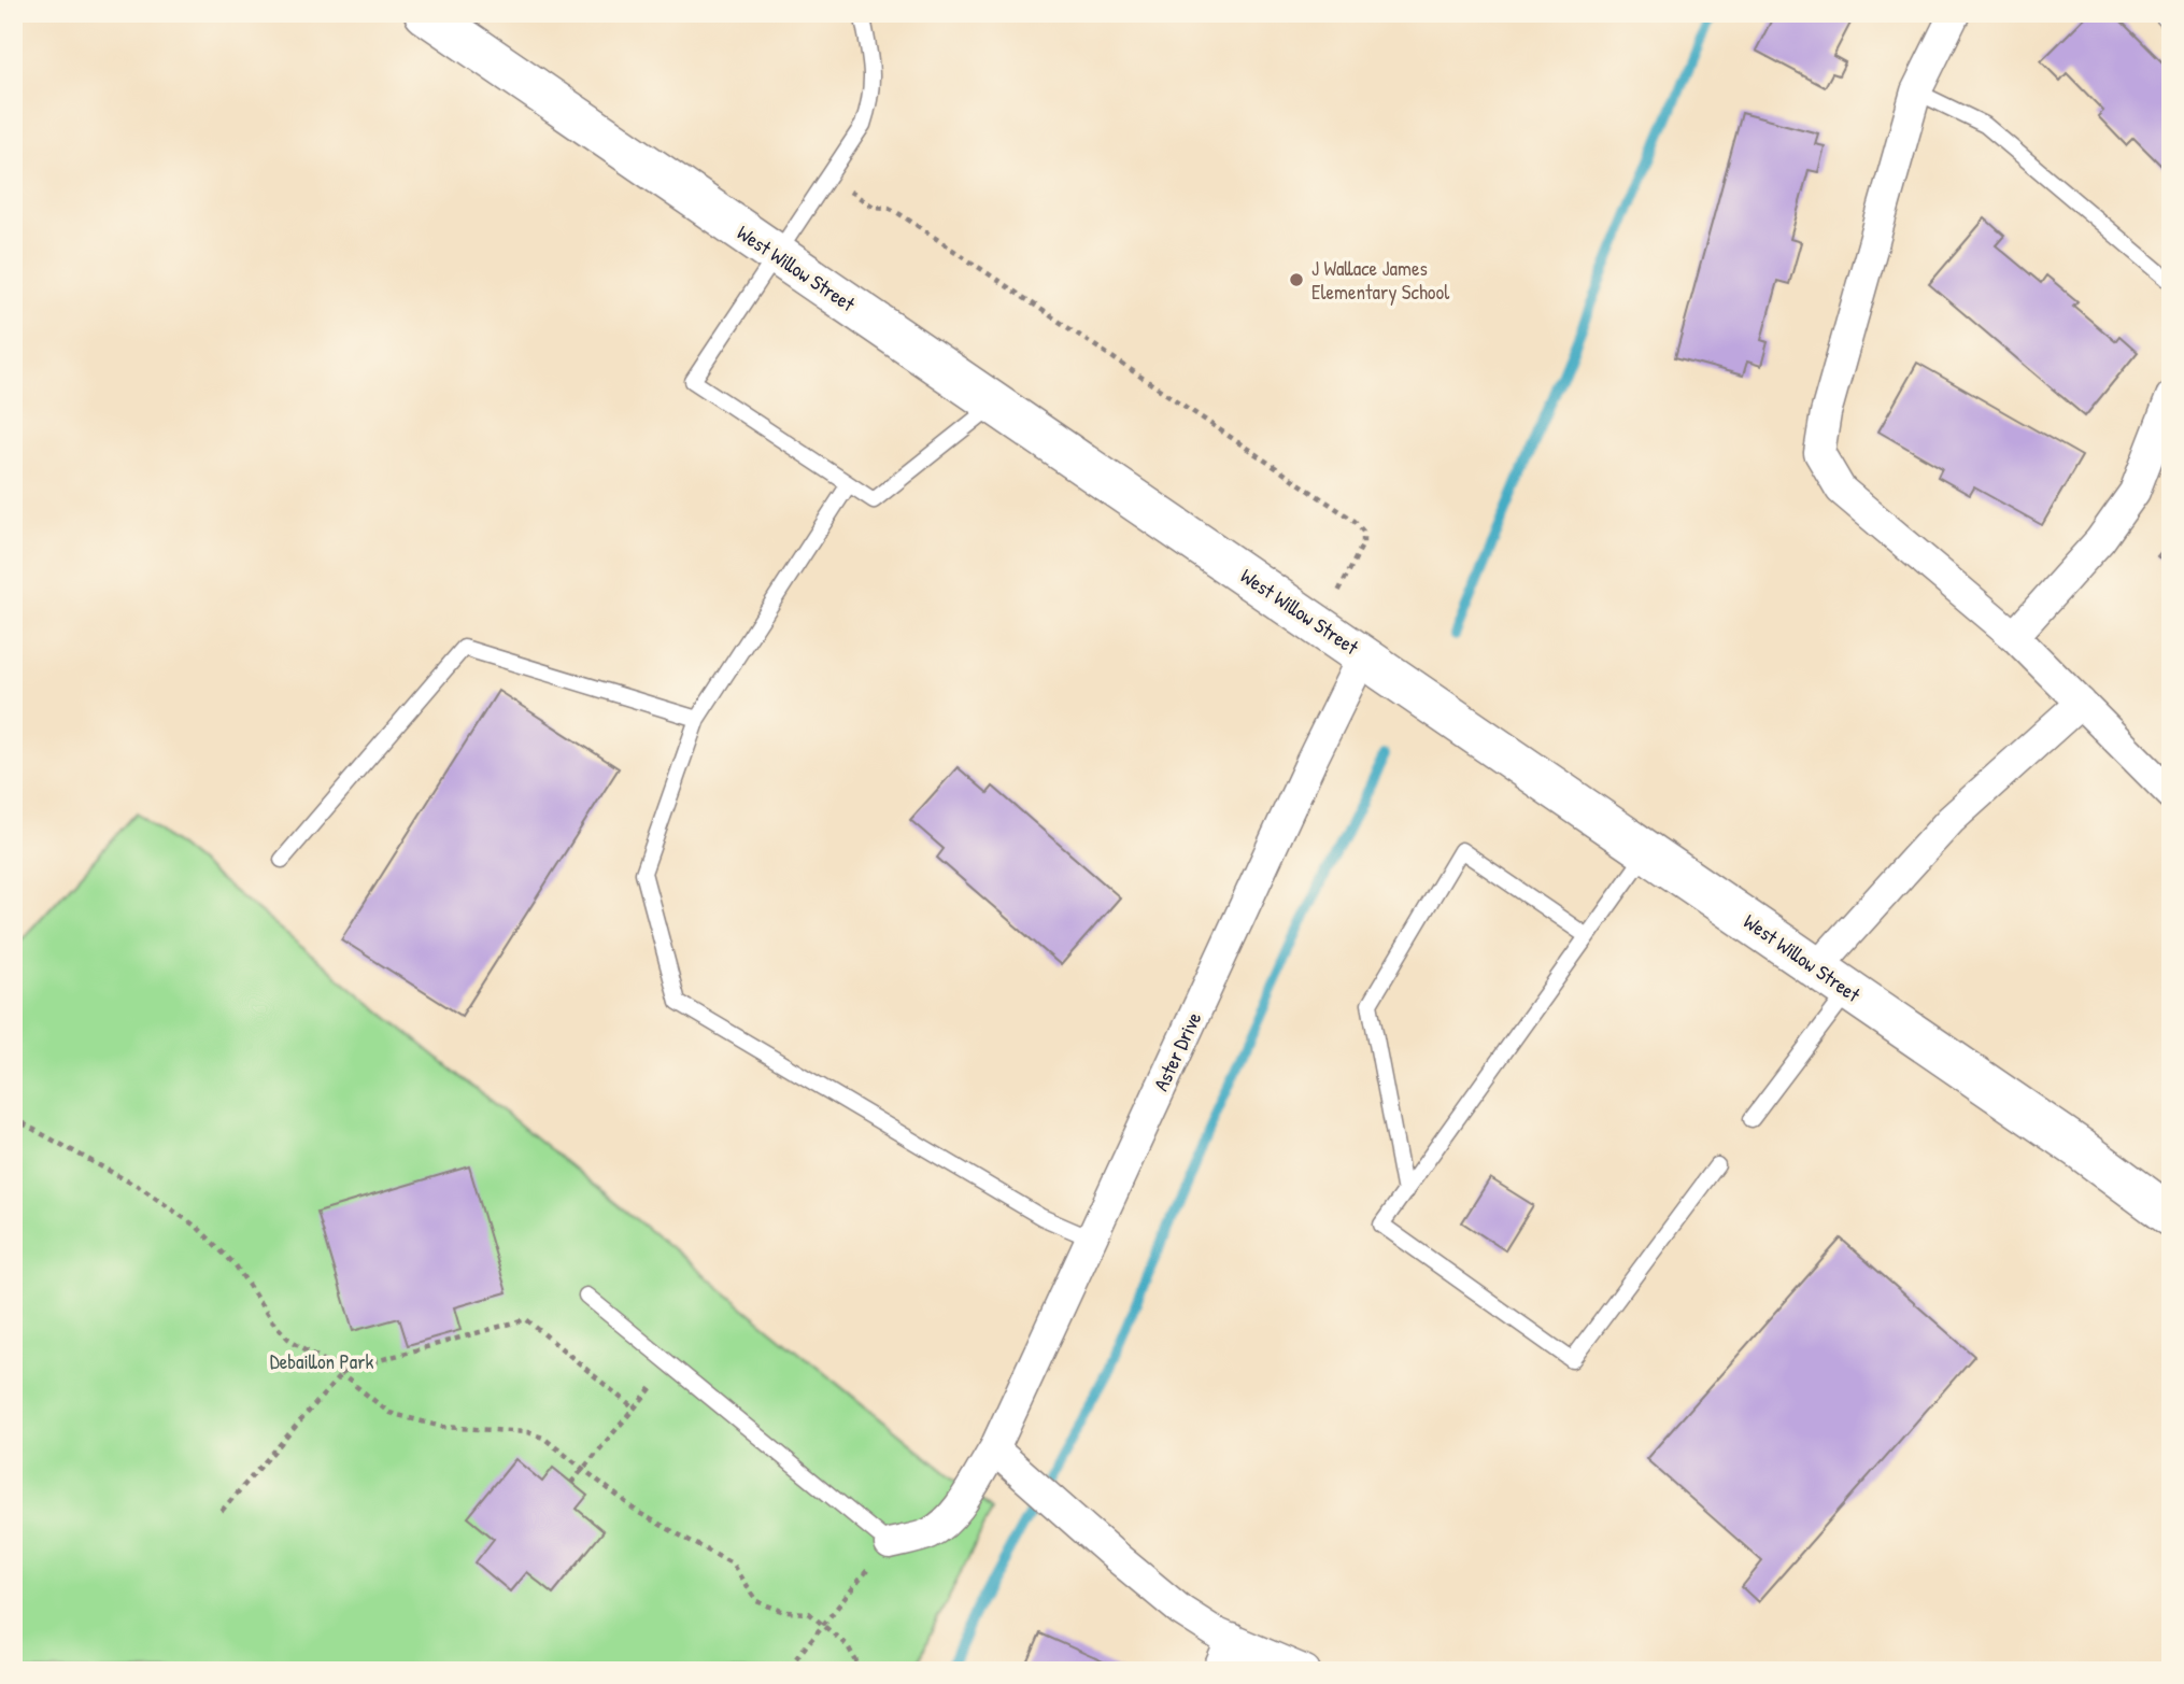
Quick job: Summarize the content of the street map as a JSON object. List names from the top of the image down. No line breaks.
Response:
{"streets":{"main road":["West Willow Street"],"street":["Aster Drive"]},"crossings":[["West Willow Street","Aster Drive"]],"parks":["Debaillon Park"],"places":["J Wallace James Elementary School"]}
